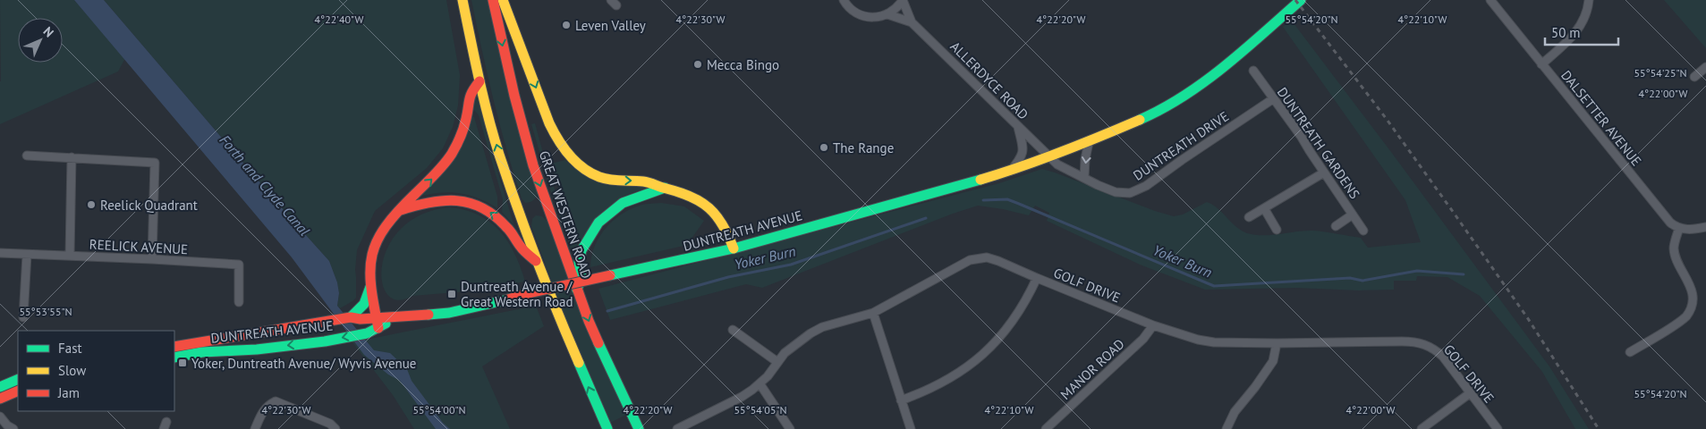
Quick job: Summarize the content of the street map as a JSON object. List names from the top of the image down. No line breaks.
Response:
{"streets":{"main road":["GREAT WESTERN ROAD","DUNTREATH AVENUE"],"street":["ALLERDYCE ROAD","DALSETTER AVENUE","DUNTREATH GARDENS","DUNTREATH DRIVE","REELICK AVENUE","GOLF DRIVE","MANOR ROAD"]},"crossings":[["ALLERDYCE ROAD","DUNTREATH DRIVE"],["ALLERDYCE ROAD","DUNTREATH AVENUE"],["DUNTREATH GARDENS","DUNTREATH DRIVE"],["DUNTREATH DRIVE","DUNTREATH AVENUE"],["GOLF DRIVE","MANOR ROAD"]],"water":["Forth and Clyde Canal","Yoker Burn"],"places":{"other":["Leven Valley","Mecca Bingo","The Range","Reelick Quadrant"],"transit":["Duntreath Avenue / Great Western Road","Yoker, Duntreath Avenue/ Wyvis Avenue"]},"legend":["Fast","Slow","Jam"],"scale_bar":"50 m","north":"top right","coordinates":["4°22'40\"W","4°22'30\"W","4°22'20\"W","55°54'20\"N","4°22'10\"W","55°54'25\"N","4°22'00\"W","55°53'55\"N","55°54'00\"N","55°54'05\"N"]}
